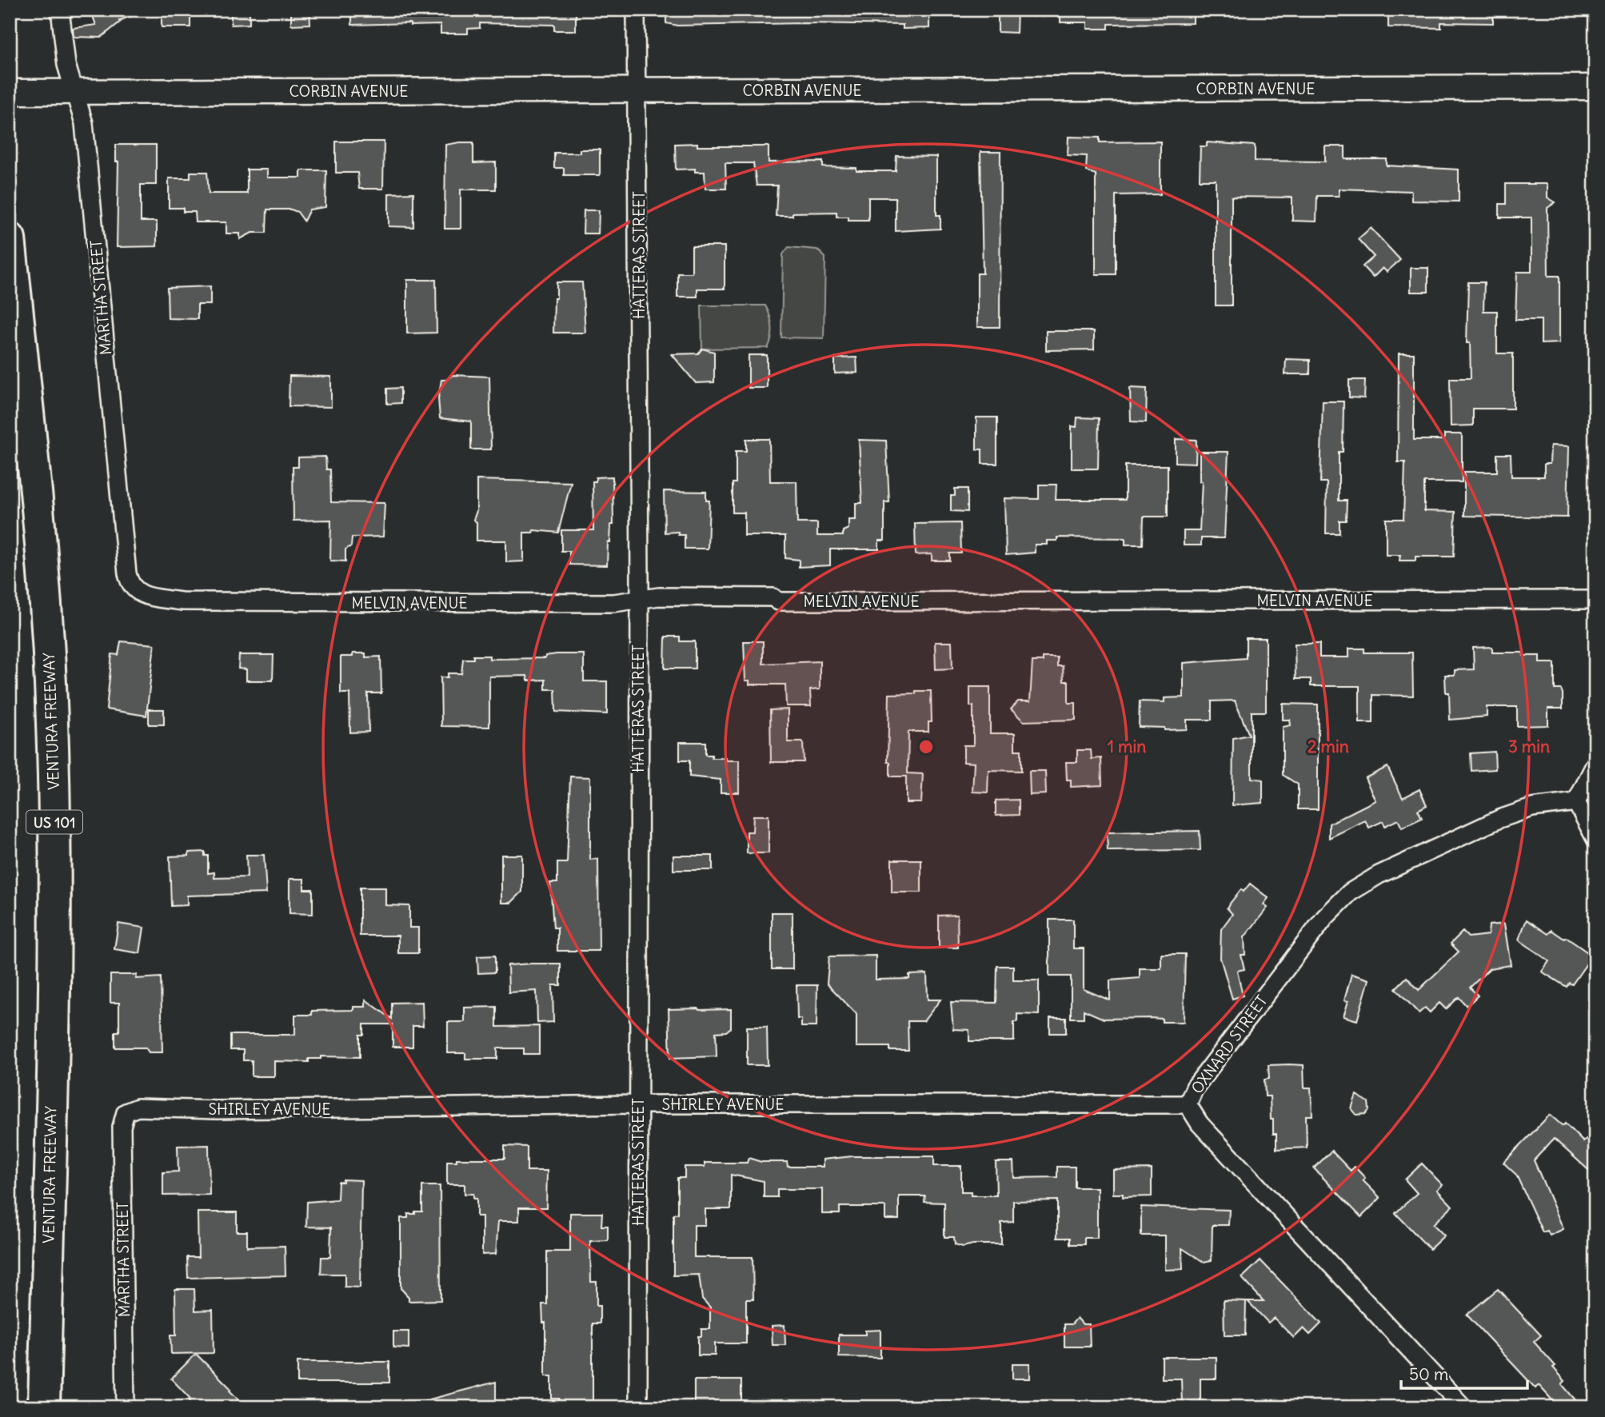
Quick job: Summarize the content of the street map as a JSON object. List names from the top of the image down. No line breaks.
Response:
{"streets":{"highway":["VENTURA FREEWAY","US 101"],"main road":["CORBIN AVENUE"],"street":["HATTERAS STREET","MARTHA STREET","MELVIN AVENUE","OXNARD STREET","SHIRLEY AVENUE"]},"crossings":[["CORBIN AVENUE","HATTERAS STREET"],["CORBIN AVENUE","MARTHA STREET"],["HATTERAS STREET","MELVIN AVENUE"],["HATTERAS STREET","SHIRLEY AVENUE"],["MARTHA STREET","MELVIN AVENUE"],["MARTHA STREET","SHIRLEY AVENUE"],["OXNARD STREET","SHIRLEY AVENUE"]],"scale_bar":"50 m","rings":["1 min","2 min","3 min"]}
